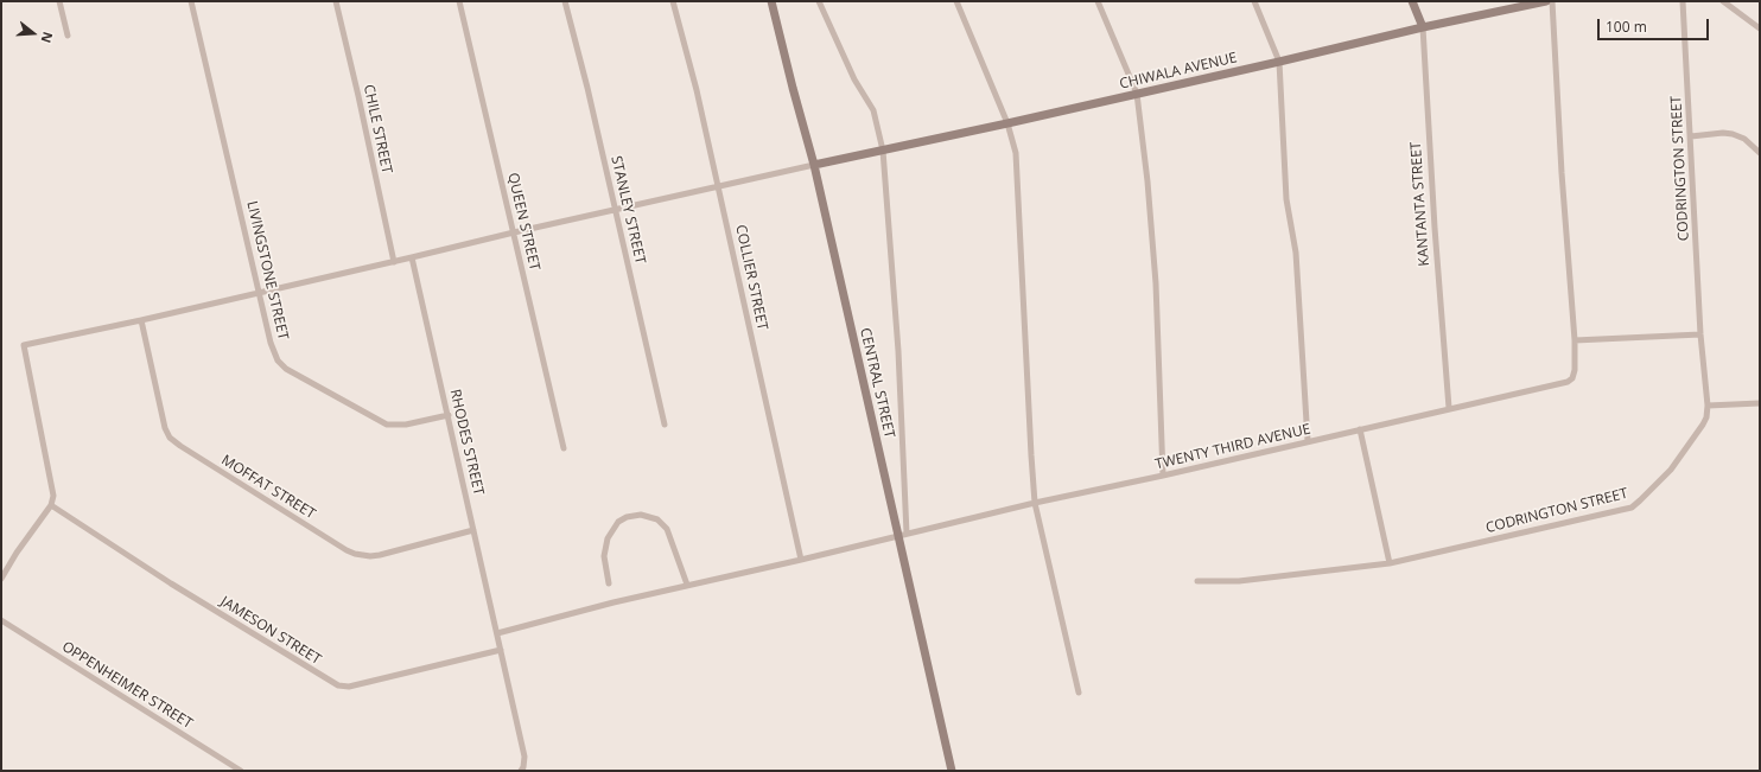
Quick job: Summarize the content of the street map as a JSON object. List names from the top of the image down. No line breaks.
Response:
{"streets":{"main road":["CHIWALA AVENUE","KANTANTA STREET","CENTRAL STREET"],"street":["CHILE STREET","CODRINGTON STREET","STANLEY STREET","QUEEN STREET","LIVINGSTONE STREET","COLLIER STREET","RHODES STREET","TWENTY THIRD AVENUE","MOFFAT STREET","JAMESON STREET","OPPENHEIMER STREET"]},"crossings":[["CHIWALA AVENUE","KANTANTA STREET"],["CHIWALA AVENUE","CENTRAL STREET"],["KANTANTA STREET","TWENTY THIRD AVENUE"],["LIVINGSTONE STREET","RHODES STREET"],["COLLIER STREET","TWENTY THIRD AVENUE"],["CENTRAL STREET","TWENTY THIRD AVENUE"],["RHODES STREET","TWENTY THIRD AVENUE"],["RHODES STREET","MOFFAT STREET"],["RHODES STREET","JAMESON STREET"]],"scale_bar":"100 m","north":"right"}
